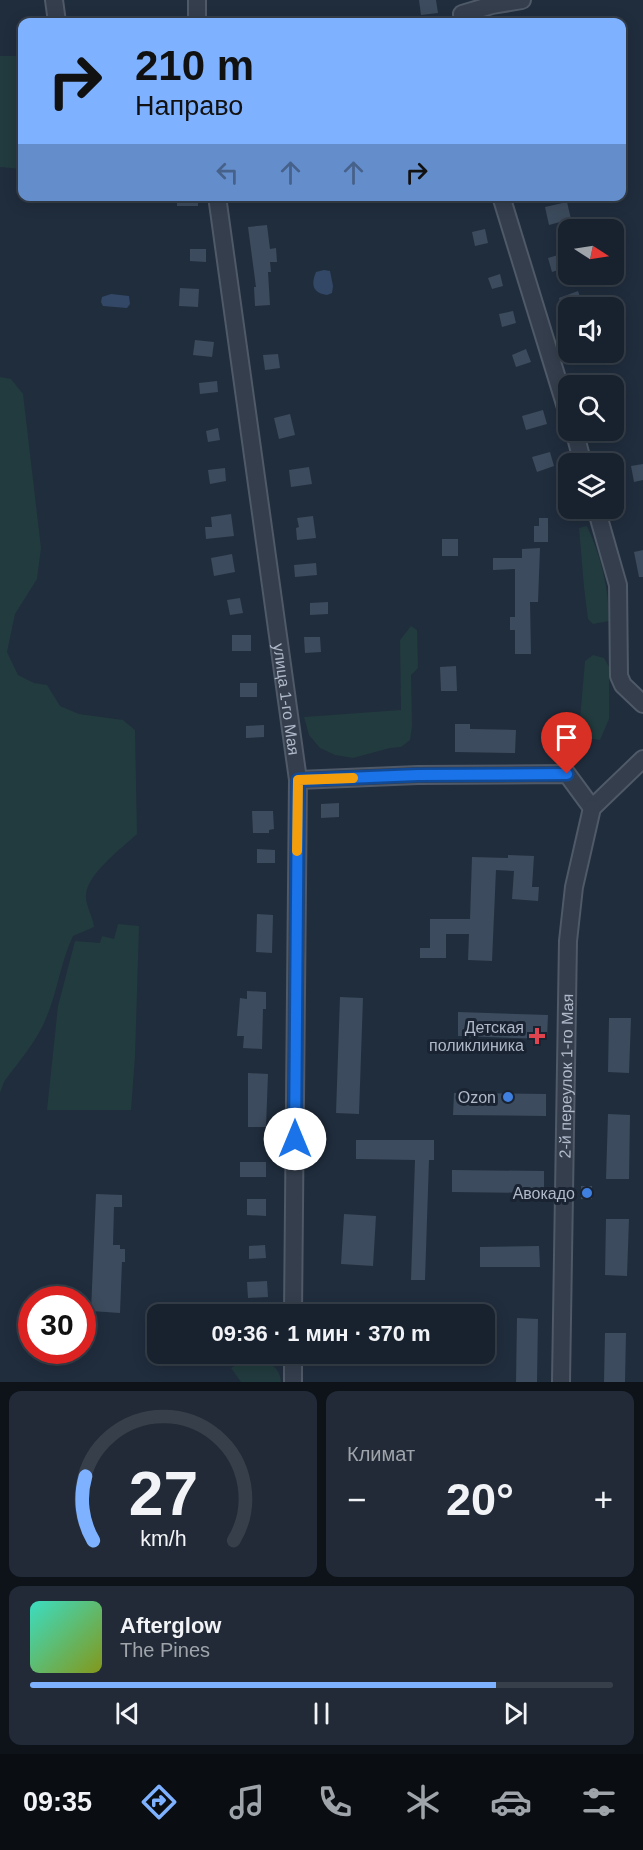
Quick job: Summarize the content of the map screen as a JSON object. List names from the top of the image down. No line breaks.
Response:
{"streets":{"street":["улица 1-го Мая","2-й переулок 1-го Мая"]},"places":{"health":["Детская поликлиника"],"other":["Ozon","Авокадо"]},"north":"right","page":{"turn":["210 m","Направо"],"limit":"30","trip":"09:36 · 1 мин · 370 m","tile":"Климат","heat":["−","20°","+"],"song":["Afterglow","The Pines"],"tabs":"09:35","gauge":["27","km/h"]}}
